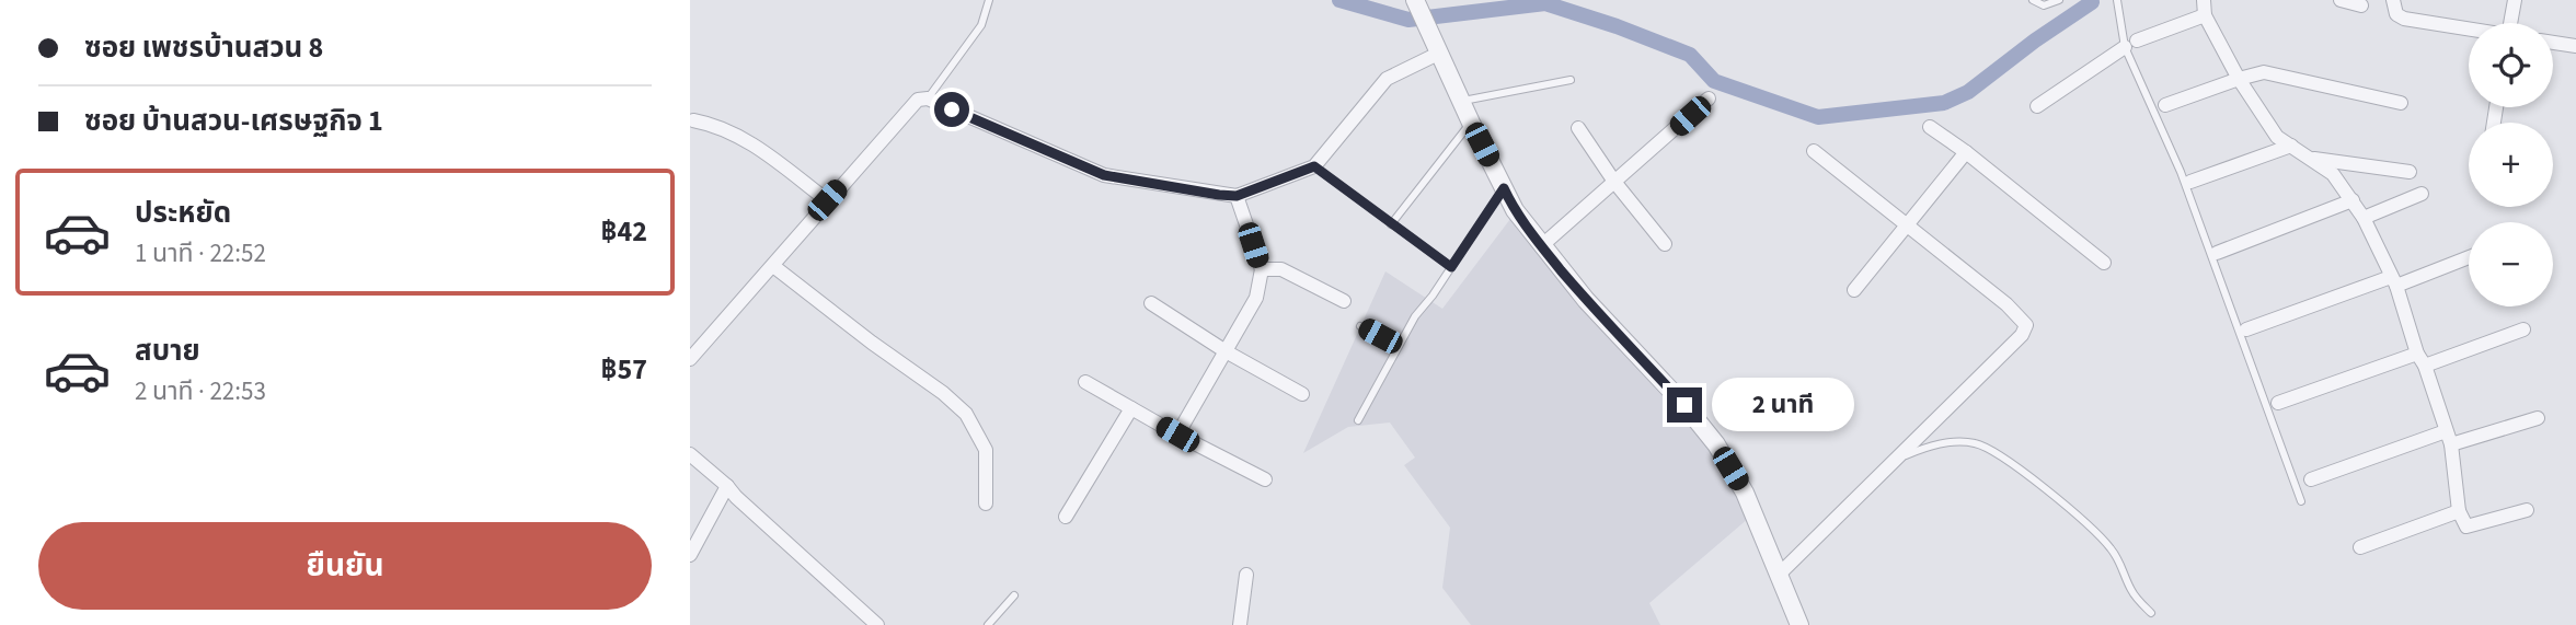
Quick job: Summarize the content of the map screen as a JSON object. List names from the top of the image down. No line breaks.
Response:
{"page":{"banner":["ซอย เพชรบ้านสวน 8","ซอย บ้านสวน-เศรษฐกิจ 1"],"map_buttons":["+","−"],"list":[{"name":"ประหยัด","note":"1 นาที · 22:52","value":"฿42"},{"name":"สบาย","note":"2 นาที · 22:53","value":"฿57"}],"bubble":"2 นาที","buttons":"ยืนยัน"}}
